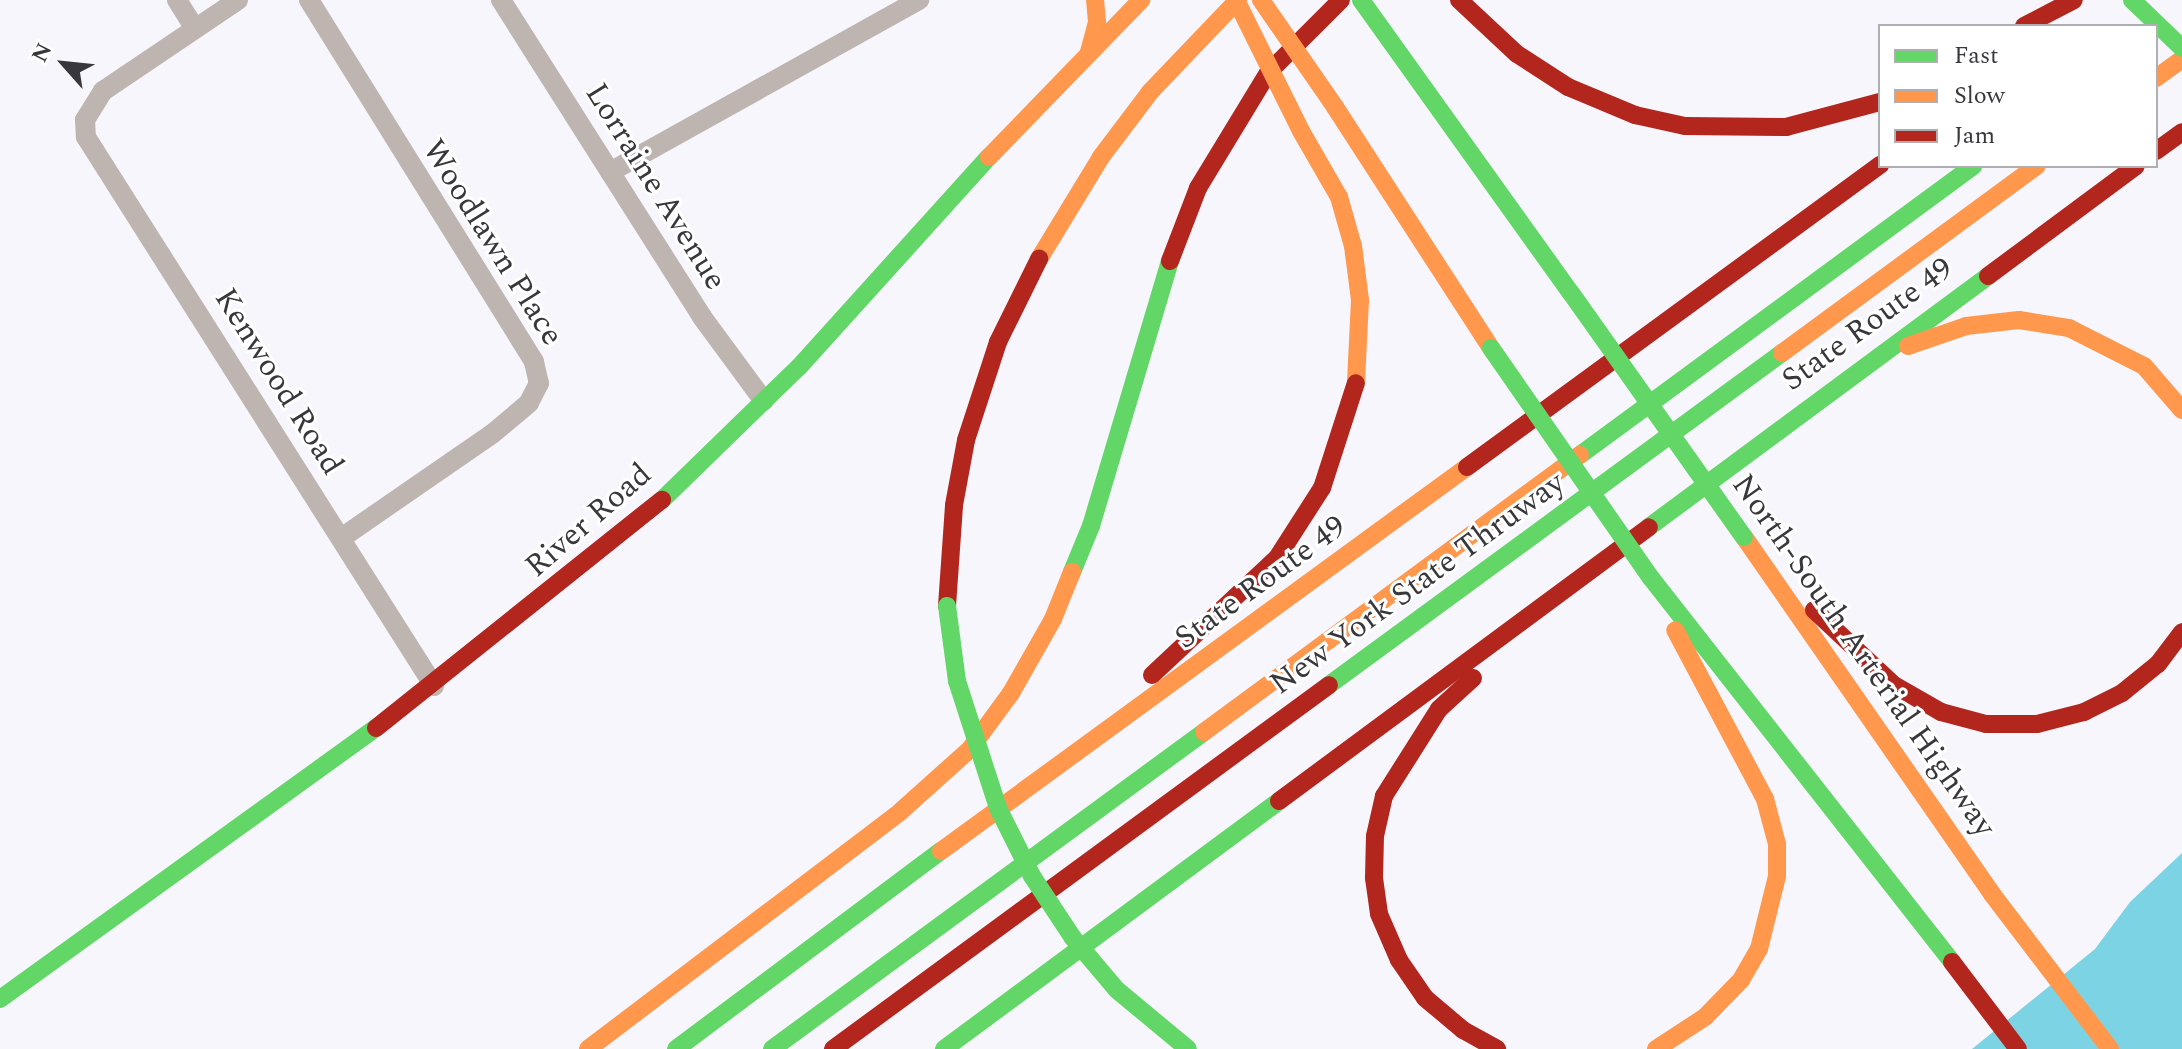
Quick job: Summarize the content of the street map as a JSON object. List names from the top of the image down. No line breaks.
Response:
{"streets":{"main road":["State Route 49","River Road","New York State Thruway","North-South Arterial Highway"],"street":["Lorraine Avenue","Woodlawn Place","Kenwood Road"]},"crossings":[["Lorraine Avenue","River Road"],["Woodlawn Place","Kenwood Road"],["Kenwood Road","River Road"]],"legend":["Fast","Slow","Jam"],"north":"top left"}
